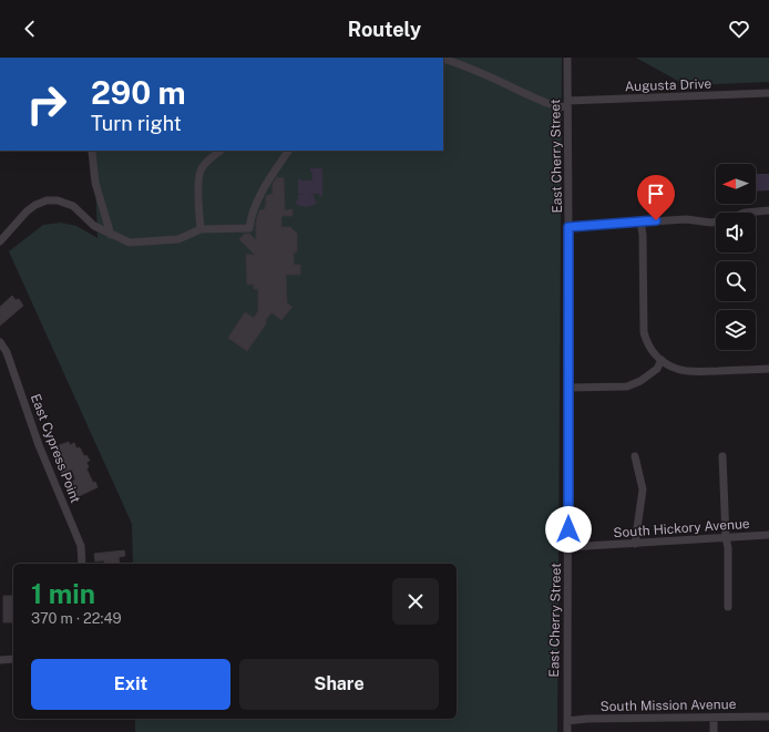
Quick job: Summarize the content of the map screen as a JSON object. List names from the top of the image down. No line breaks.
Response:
{"streets":{"street":["Augusta Drive","East Cherry Street","East Cypress Point","South Hickory Avenue","South Mission Avenue"]},"crossings":[["Augusta Drive","East Cherry Street"],["East Cherry Street","South Hickory Avenue"],["East Cherry Street","South Mission Avenue"]],"north":"left","page":{"header":"Routely","turn":["290 m","Turn right"],"heading":["1 min","370 m · 22:49"],"buttons":["Exit","Share"]}}
